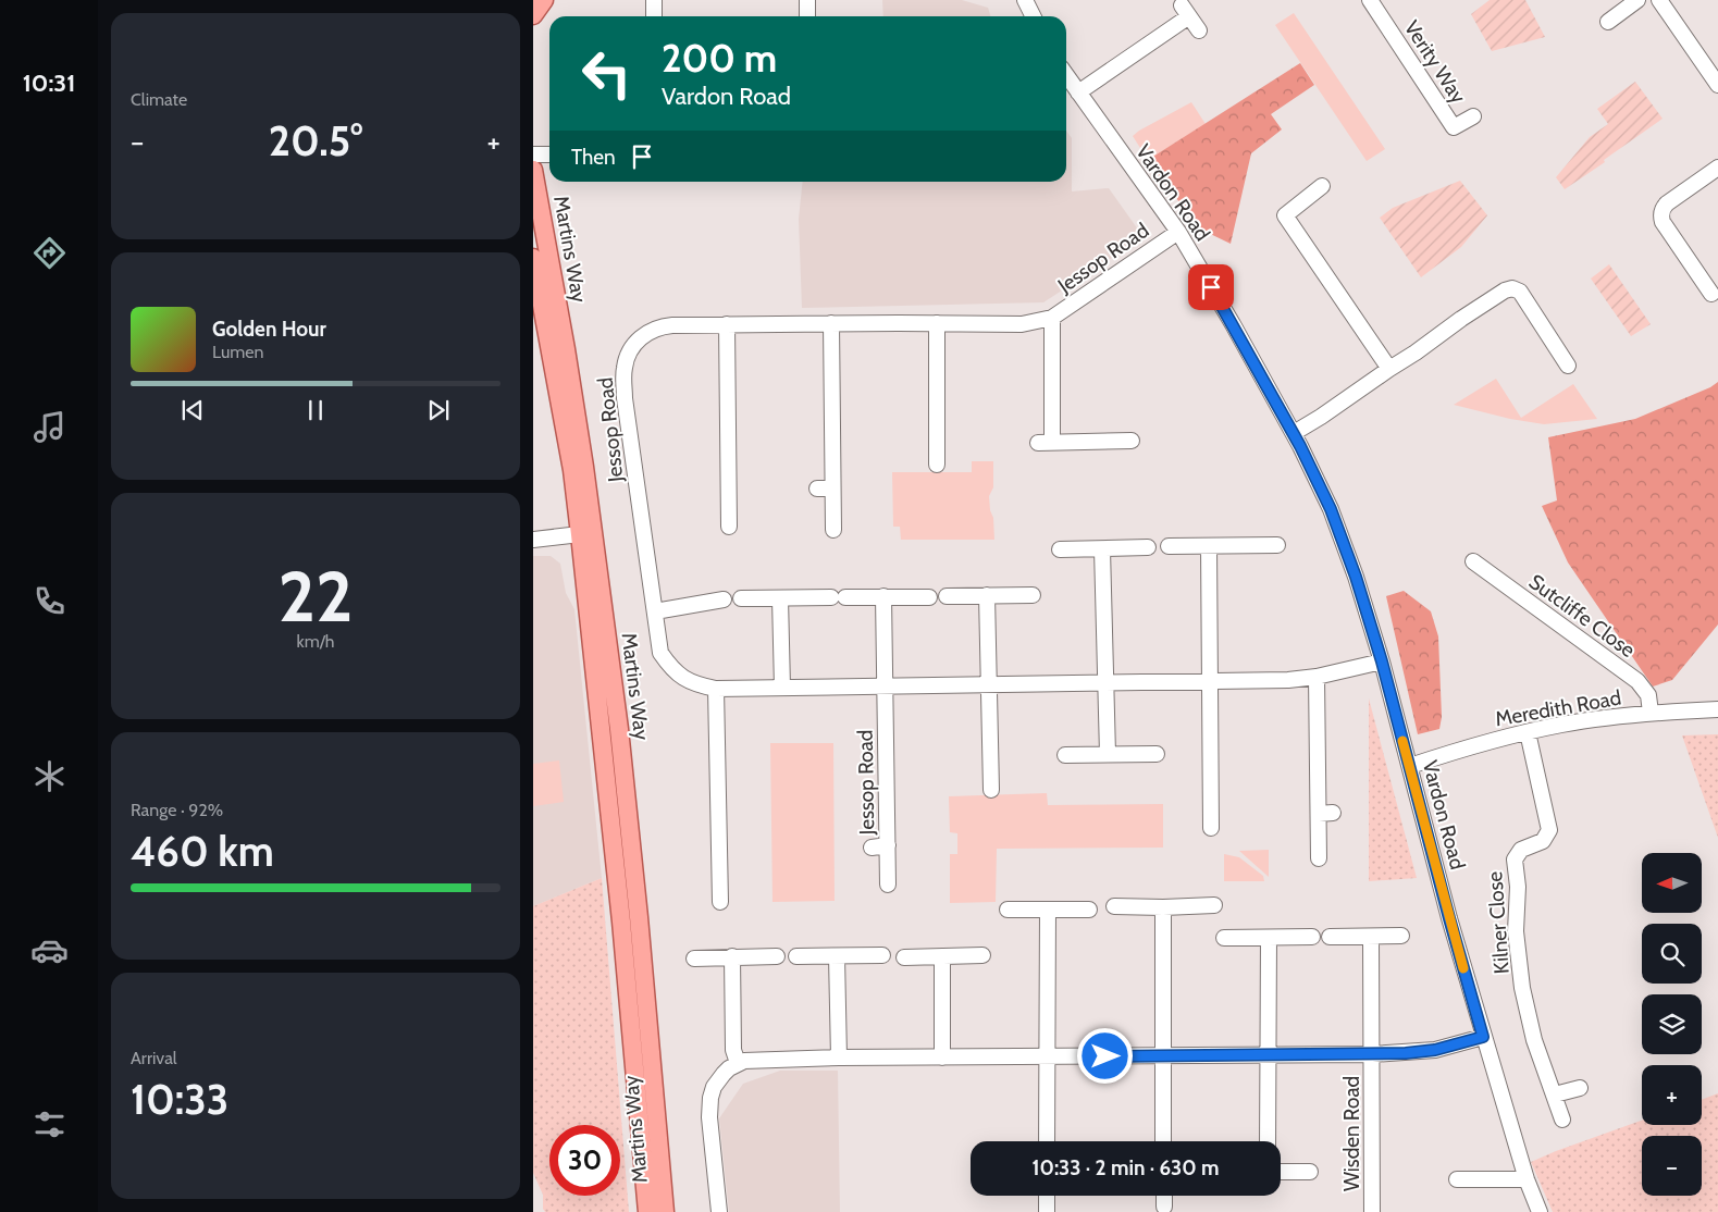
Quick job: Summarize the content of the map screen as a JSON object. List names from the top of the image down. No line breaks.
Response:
{"streets":{"main road":["Martins Way"],"street":["Verity Way","Vardon Road","Jessop Road","Sutcliffe Close","Meredith Road","Kilner Close","Wisden Road"]},"crossings":[["Vardon Road","Jessop Road"],["Vardon Road","Meredith Road"],["Vardon Road","Wisden Road"],["Sutcliffe Close","Meredith Road"],["Meredith Road","Kilner Close"]],"north":"left","page":{"tabs":"10:31","tile":["Climate",["22","km/h"],["Range · 92%","460 km"],["Arrival","10:33"]],"turn":["200 m","Vardon Road"],"heat":["−","20.5°","+"],"then":"Then","song":["Golden Hour","Lumen"],"map_buttons":["+","−"],"limit":"30","trip":"10:33 · 2 min · 630 m"}}
